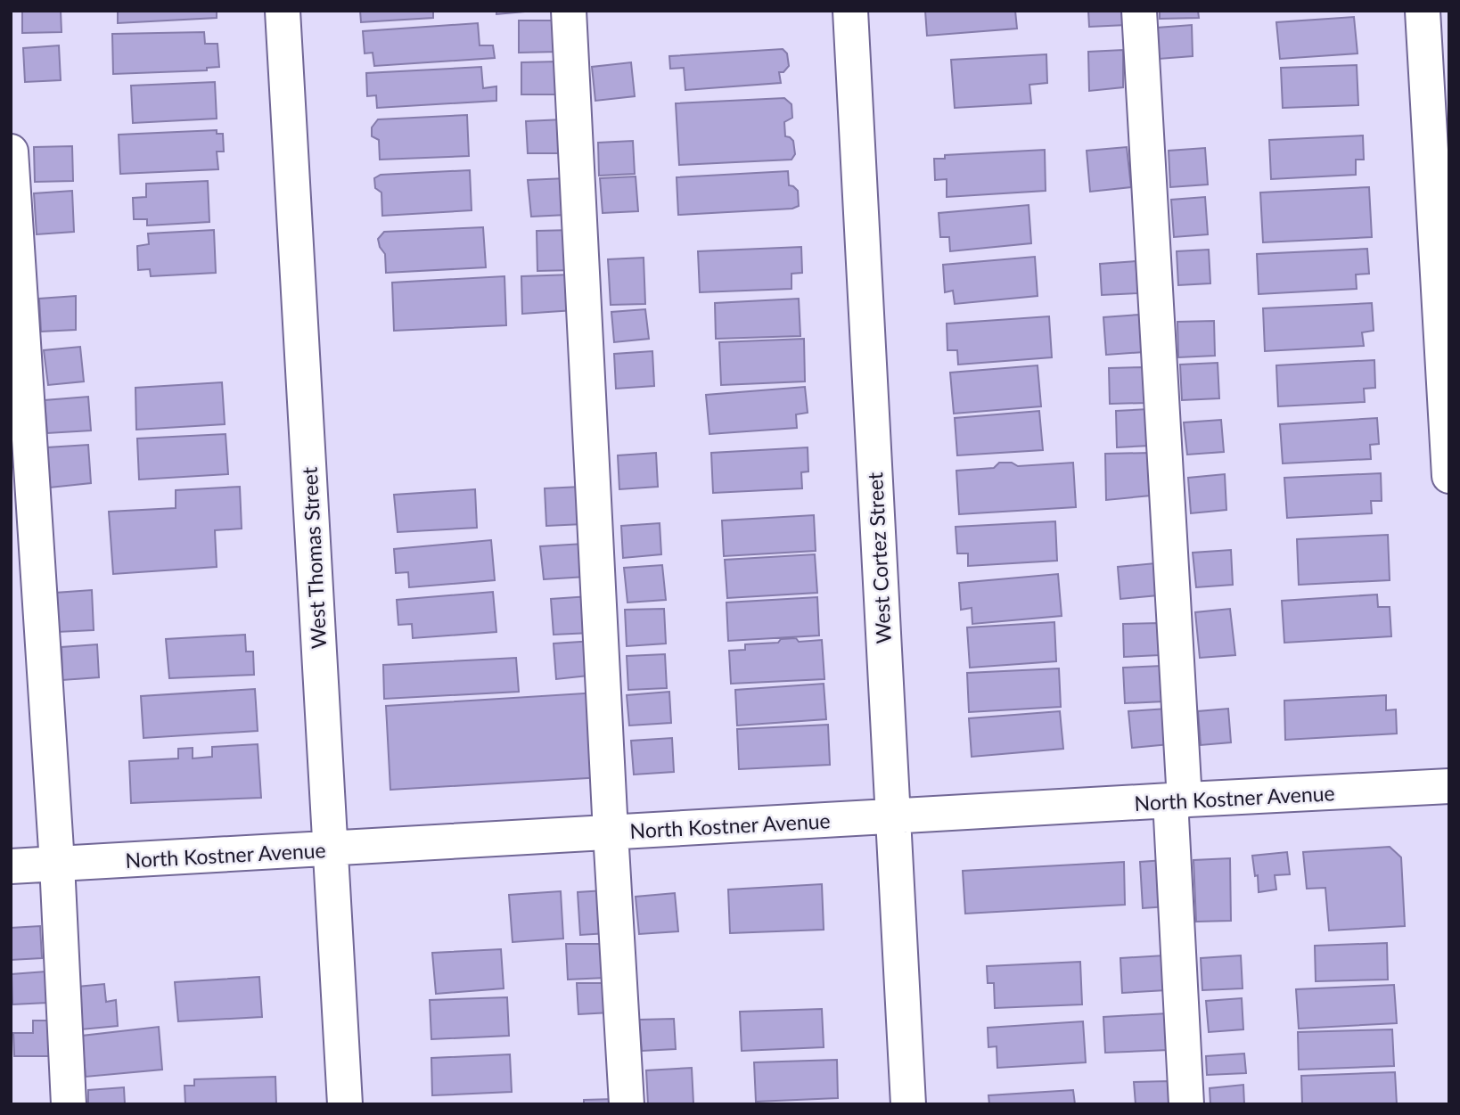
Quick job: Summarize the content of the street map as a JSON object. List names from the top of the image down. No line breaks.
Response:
{"streets":{"street":["West Thomas Street","West Cortez Street","North Kostner Avenue"]},"crossings":[["West Thomas Street","North Kostner Avenue"],["West Cortez Street","North Kostner Avenue"]]}
